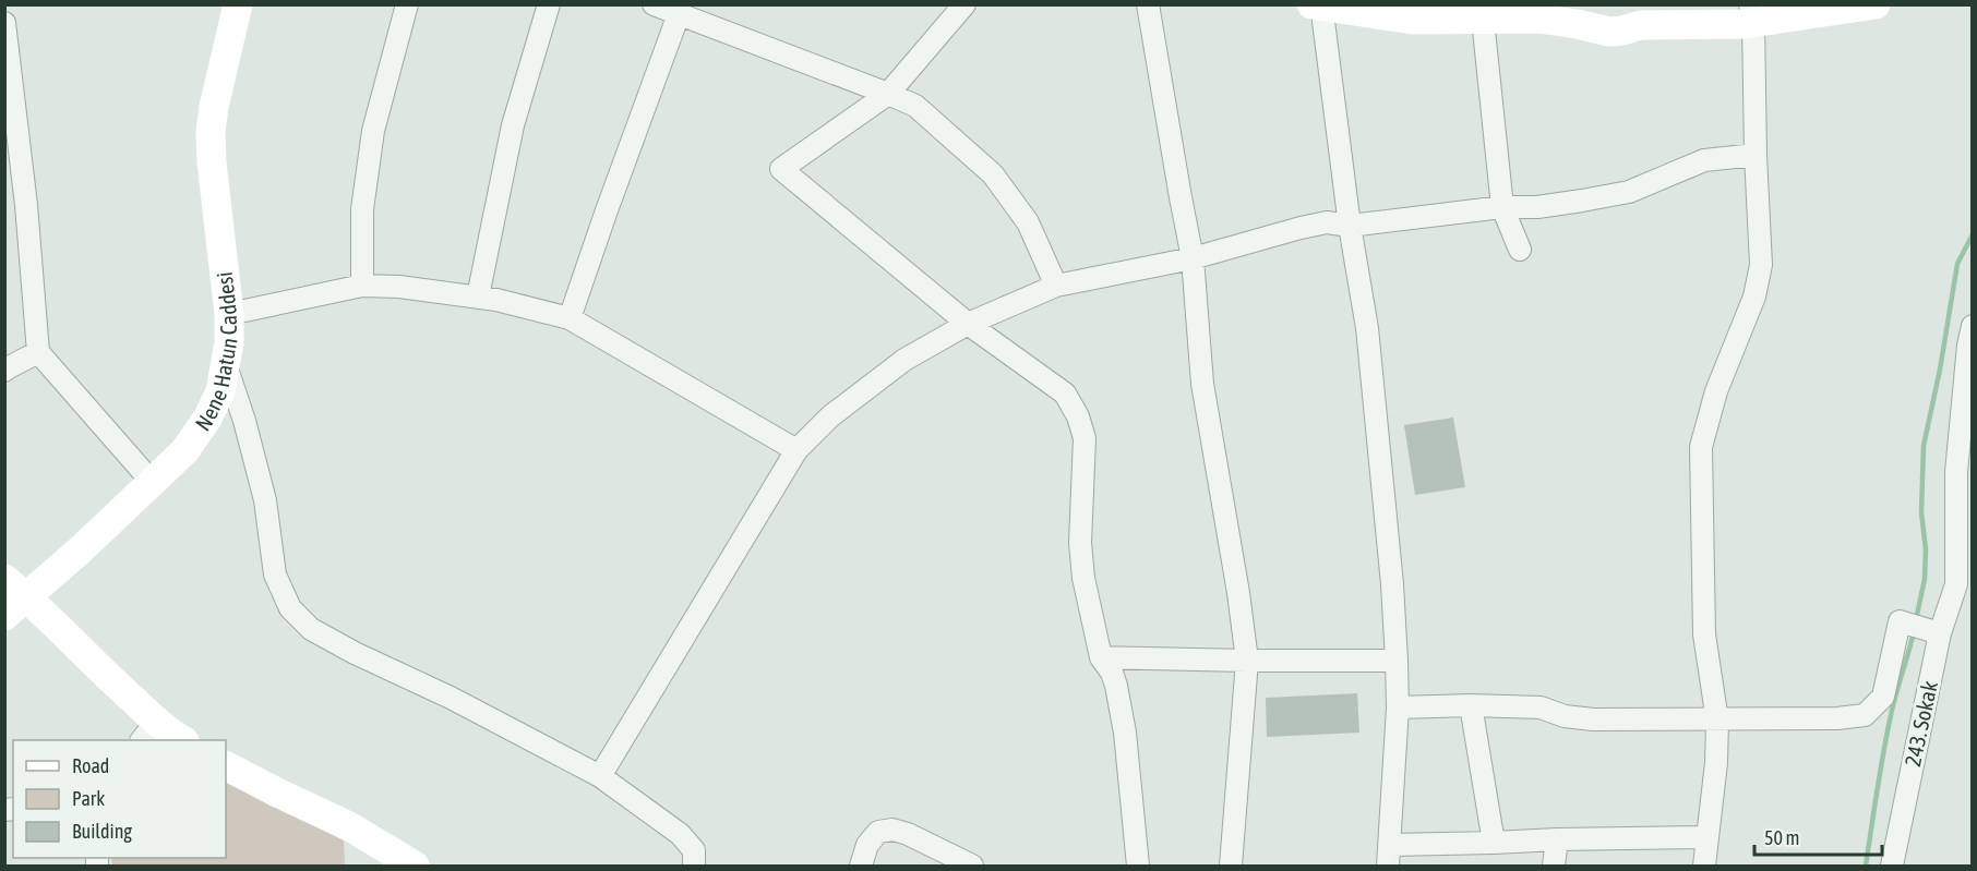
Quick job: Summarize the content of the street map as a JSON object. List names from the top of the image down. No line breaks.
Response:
{"streets":{"street":["Nene Hatun Caddesi","243. Sokak"]},"legend":["Road","Park","Building"],"scale_bar":"50 m"}
